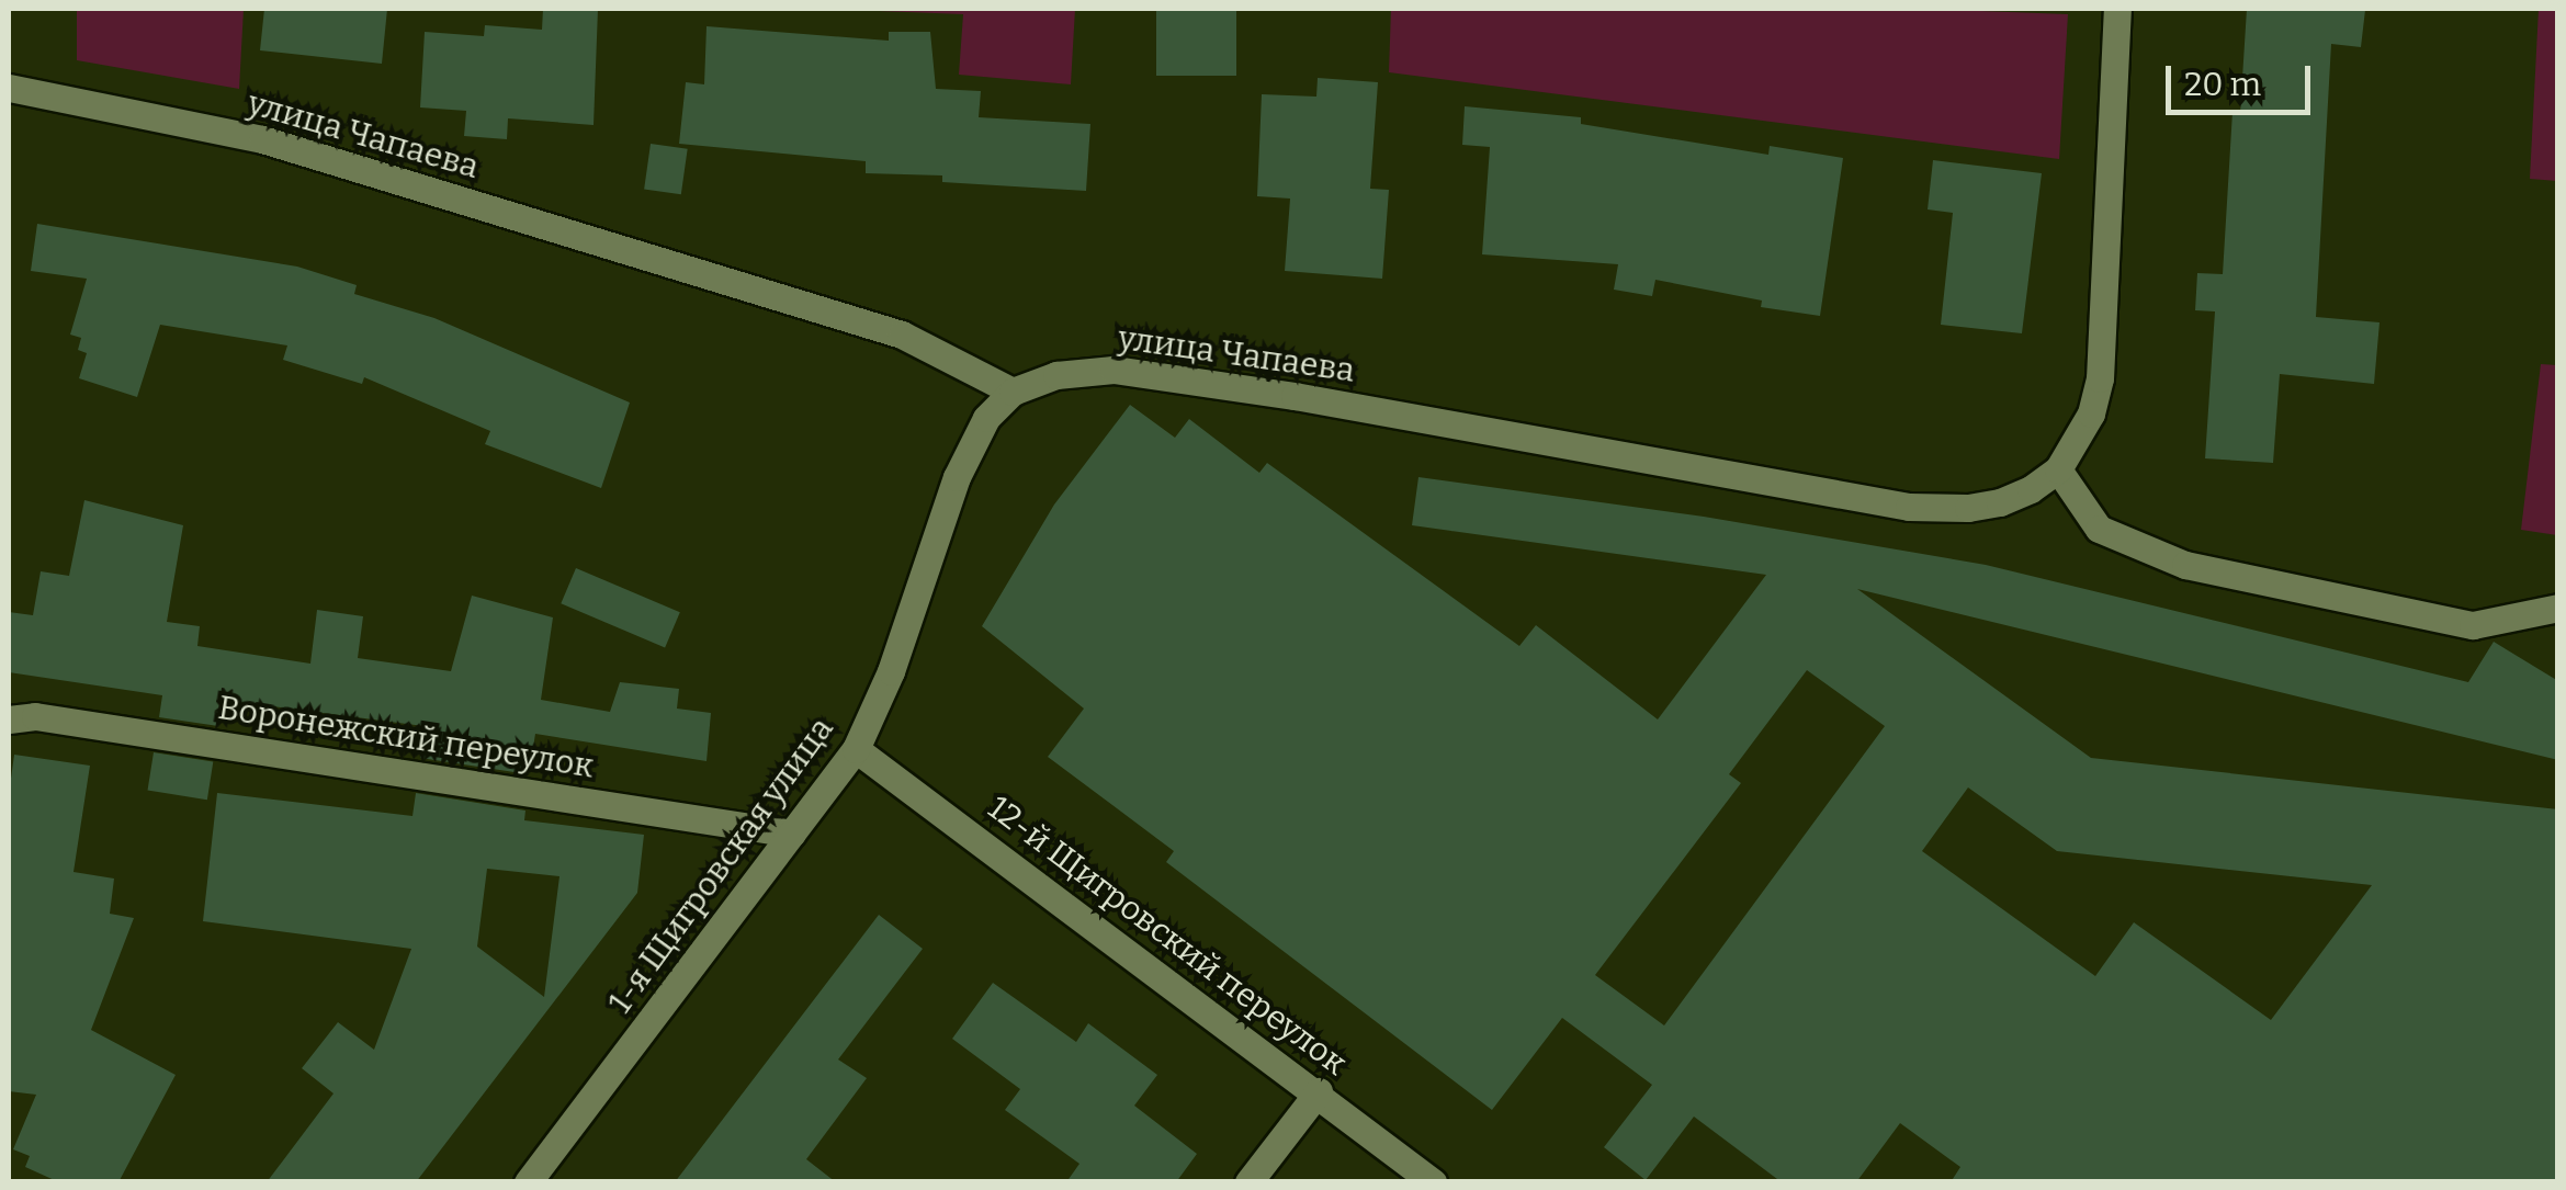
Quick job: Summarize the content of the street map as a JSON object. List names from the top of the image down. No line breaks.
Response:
{"streets":{"street":["улица Чапаева","Воронежский переулок","1-я Щигровская улица","12-й Щигровский переулок"]},"crossings":[["улица Чапаева","1-я Щигровская улица"],["Воронежский переулок","1-я Щигровская улица"],["1-я Щигровская улица","12-й Щигровский переулок"]],"scale_bar":"20 m"}
